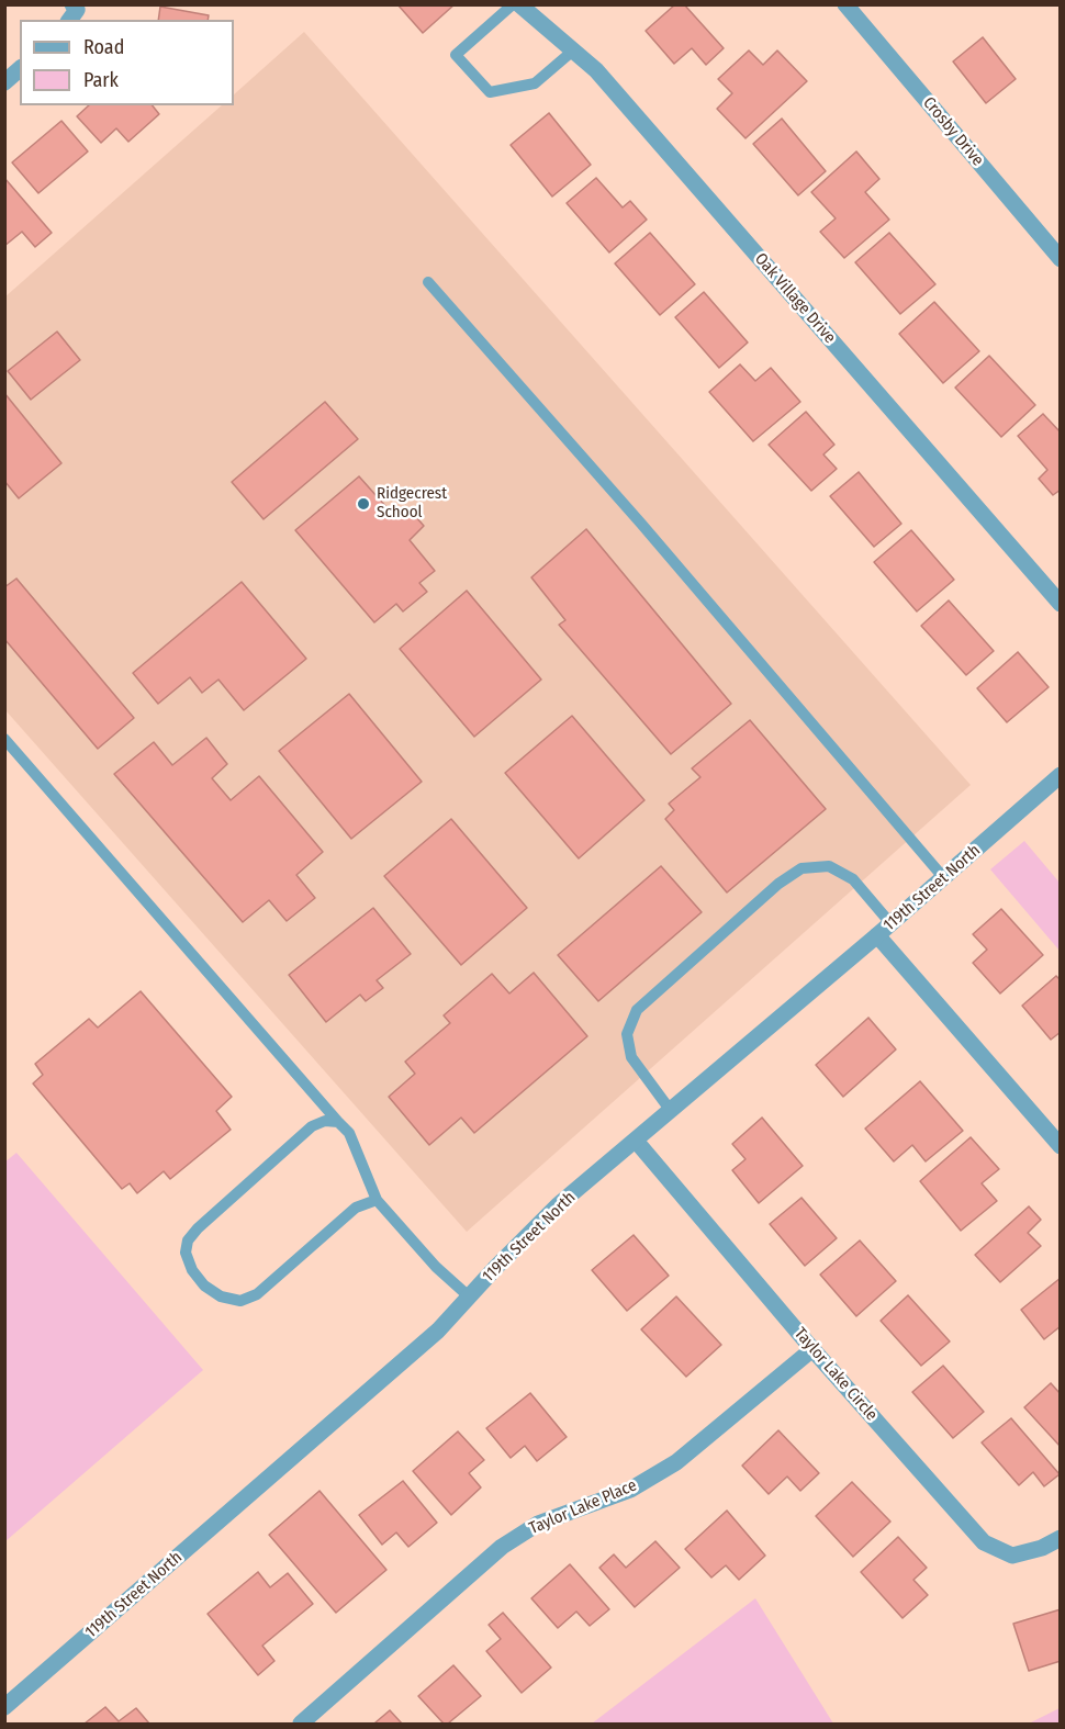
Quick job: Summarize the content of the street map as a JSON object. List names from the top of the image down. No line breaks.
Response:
{"streets":{"street":["Crosby Drive","Oak Village Drive","119th Street North","Taylor Lake Circle","Taylor Lake Place"]},"crossings":[["119th Street North","Taylor Lake Circle"],["Taylor Lake Circle","Taylor Lake Place"]],"places":["Ridgecrest School"],"legend":["Road","Park"]}
